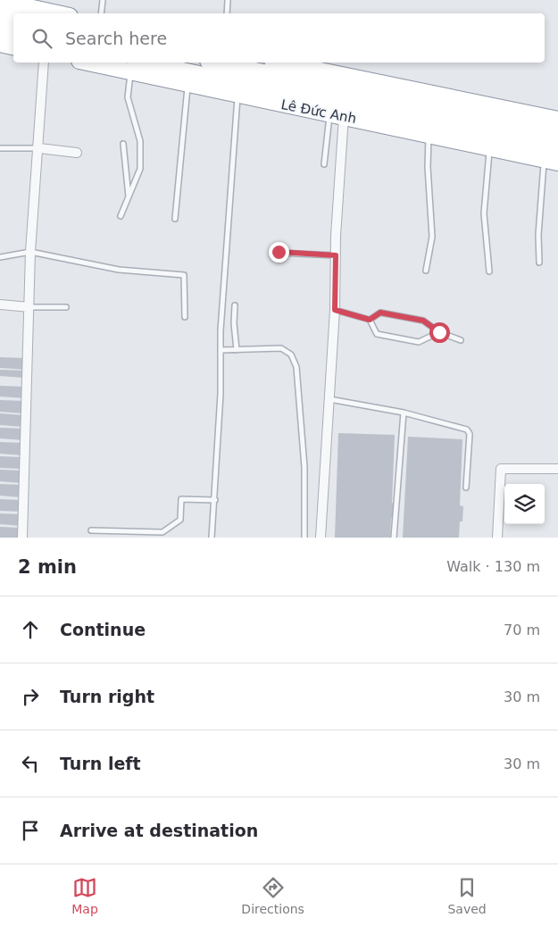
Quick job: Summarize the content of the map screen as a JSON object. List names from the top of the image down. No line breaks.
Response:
{"streets":{"highway":["Lê Đức Anh"]},"page":{"search":"Search here","heading":["2 min","Walk · 130 m"],"list":[["Continue","70 m"],["Turn right","30 m"],["Turn left","30 m"],"Arrive at destination"],"nav":["Map","Directions","Saved"]}}
